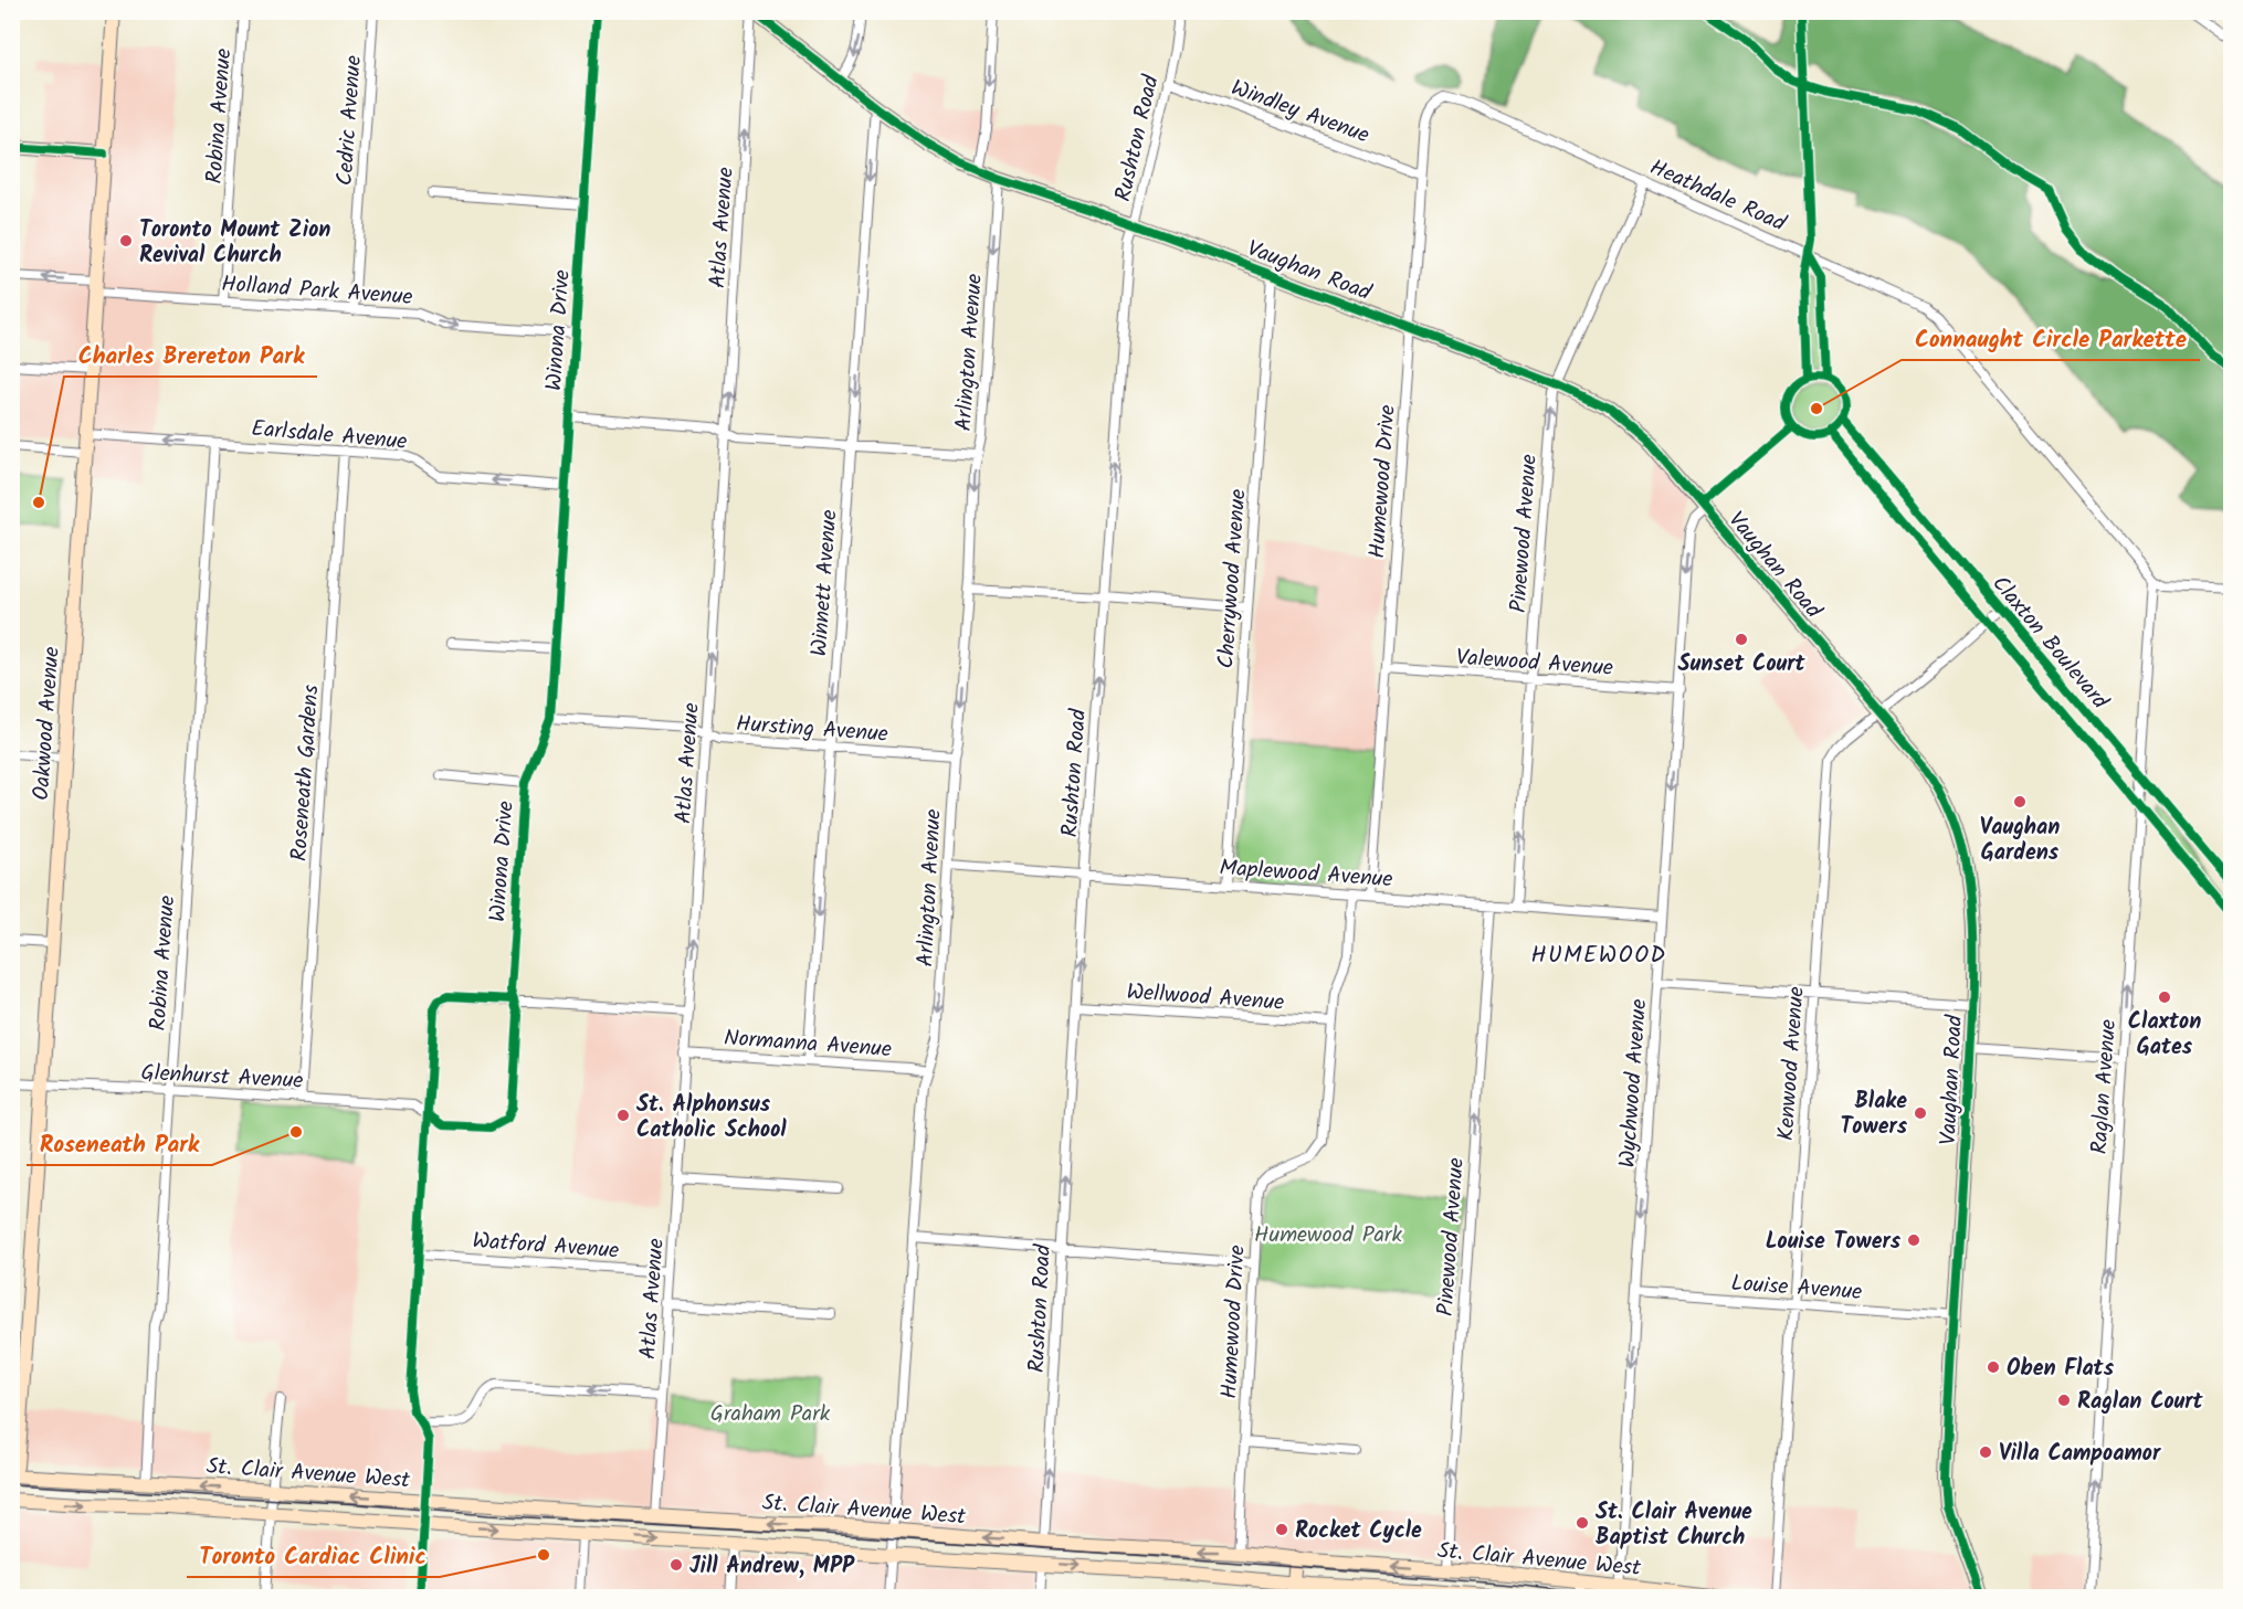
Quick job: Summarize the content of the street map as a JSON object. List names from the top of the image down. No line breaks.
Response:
{"streets":{"street":["Windley Avenue","Robina Avenue","Cedric Avenue","Rushton Road","Heathdale Road","Atlas Avenue","Vaughan Road","Holland Park Avenue","Winona Drive","Arlington Avenue","Earlsdale Avenue","Humewood Drive","Pinewood Avenue","Cherrywood Avenue","Winnett Avenue","Claxton Boulevard","Valewood Avenue","Oakwood Avenue","Hursting Avenue","Roseneath Gardens","Maplewood Avenue","Wellwood Avenue","Normanna Avenue","Kenwood Avenue","Glenhurst Avenue","Wychwood Avenue","Raglan Avenue","Watford Avenue","Louise Avenue","St. Clair Avenue West"]},"crossings":[["Windley Avenue","Rushton Road"],["Windley Avenue","Humewood Drive"],["Robina Avenue","Holland Park Avenue"],["Robina Avenue","Earlsdale Avenue"],["Robina Avenue","Glenhurst Avenue"],["Robina Avenue","St. Clair Avenue West"],["Cedric Avenue","Holland Park Avenue"],["Rushton Road","Vaughan Road"],["Rushton Road","Maplewood Avenue"],["Rushton Road","Wellwood Avenue"],["Rushton Road","St. Clair Avenue West"],["Heathdale Road","Humewood Drive"],["Heathdale Road","Pinewood Avenue"],["Heathdale Road","Raglan Avenue"],["Atlas Avenue","Vaughan Road"],["Atlas Avenue","Hursting Avenue"],["Atlas Avenue","Normanna Avenue"],["Atlas Avenue","Watford Avenue"],["Atlas Avenue","St. Clair Avenue West"],["Vaughan Road","Arlington Avenue"],["Vaughan Road","Humewood Drive"],["Vaughan Road","Pinewood Avenue"],["Vaughan Road","Cherrywood Avenue"],["Vaughan Road","Winnett Avenue"],["Vaughan Road","Kenwood Avenue"],["Vaughan Road","Wychwood Avenue"],["Vaughan Road","Louise Avenue"],["Holland Park Avenue","Winona Drive"],["Holland Park Avenue","Oakwood Avenue"],["Winona Drive","Earlsdale Avenue"],["Winona Drive","Hursting Avenue"],["Winona Drive","Glenhurst Avenue"],["Arlington Avenue","Hursting Avenue"],["Arlington Avenue","Maplewood Avenue"],["Arlington Avenue","Normanna Avenue"],["Arlington Avenue","St. Clair Avenue West"],["Earlsdale Avenue","Oakwood Avenue"],["Earlsdale Avenue","Roseneath Gardens"],["Humewood Drive","Valewood Avenue"],["Humewood Drive","Maplewood Avenue"],["Humewood Drive","Wellwood Avenue"],["Humewood Drive","St. Clair Avenue West"],["Pinewood Avenue","Valewood Avenue"],["Pinewood Avenue","Maplewood Avenue"],["Pinewood Avenue","St. Clair Avenue West"],["Cherrywood Avenue","Maplewood Avenue"],["Winnett Avenue","Hursting Avenue"],["Winnett Avenue","Normanna Avenue"],["Claxton Boulevard","Kenwood Avenue"],["Claxton Boulevard","Wychwood Avenue"],["Claxton Boulevard","Raglan Avenue"],["Valewood Avenue","Wychwood Avenue"],["Oakwood Avenue","Glenhurst Avenue"],["Oakwood Avenue","St. Clair Avenue West"],["Roseneath Gardens","Glenhurst Avenue"],["Maplewood Avenue","Wychwood Avenue"],["Kenwood Avenue","Louise Avenue"],["Wychwood Avenue","Louise Avenue"],["Wychwood Avenue","St. Clair Avenue West"]],"one_way":["Rushton Road","Atlas Avenue","Arlington Avenue","Earlsdale Avenue","Pinewood Avenue","Winnett Avenue","Wychwood Avenue","Raglan Avenue"],"districts":["HUMEWOOD"],"parks":["Humewood Park","Graham Park"],"places":["Toronto Mount Zion Revival Church","Connaught Circle Parkette","Charles Brereton Park","Sunset Court","Vaughan Gardens","Claxton Gates","Blake Towers","St. Alphonsus Catholic School","Roseneath Park","Louise Towers","Oben Flats","Raglan Court","Villa Campoamor","St. Clair Avenue Baptist Church","Rocket Cycle","Toronto Cardiac Clinic","Jill Andrew, MPP"]}
